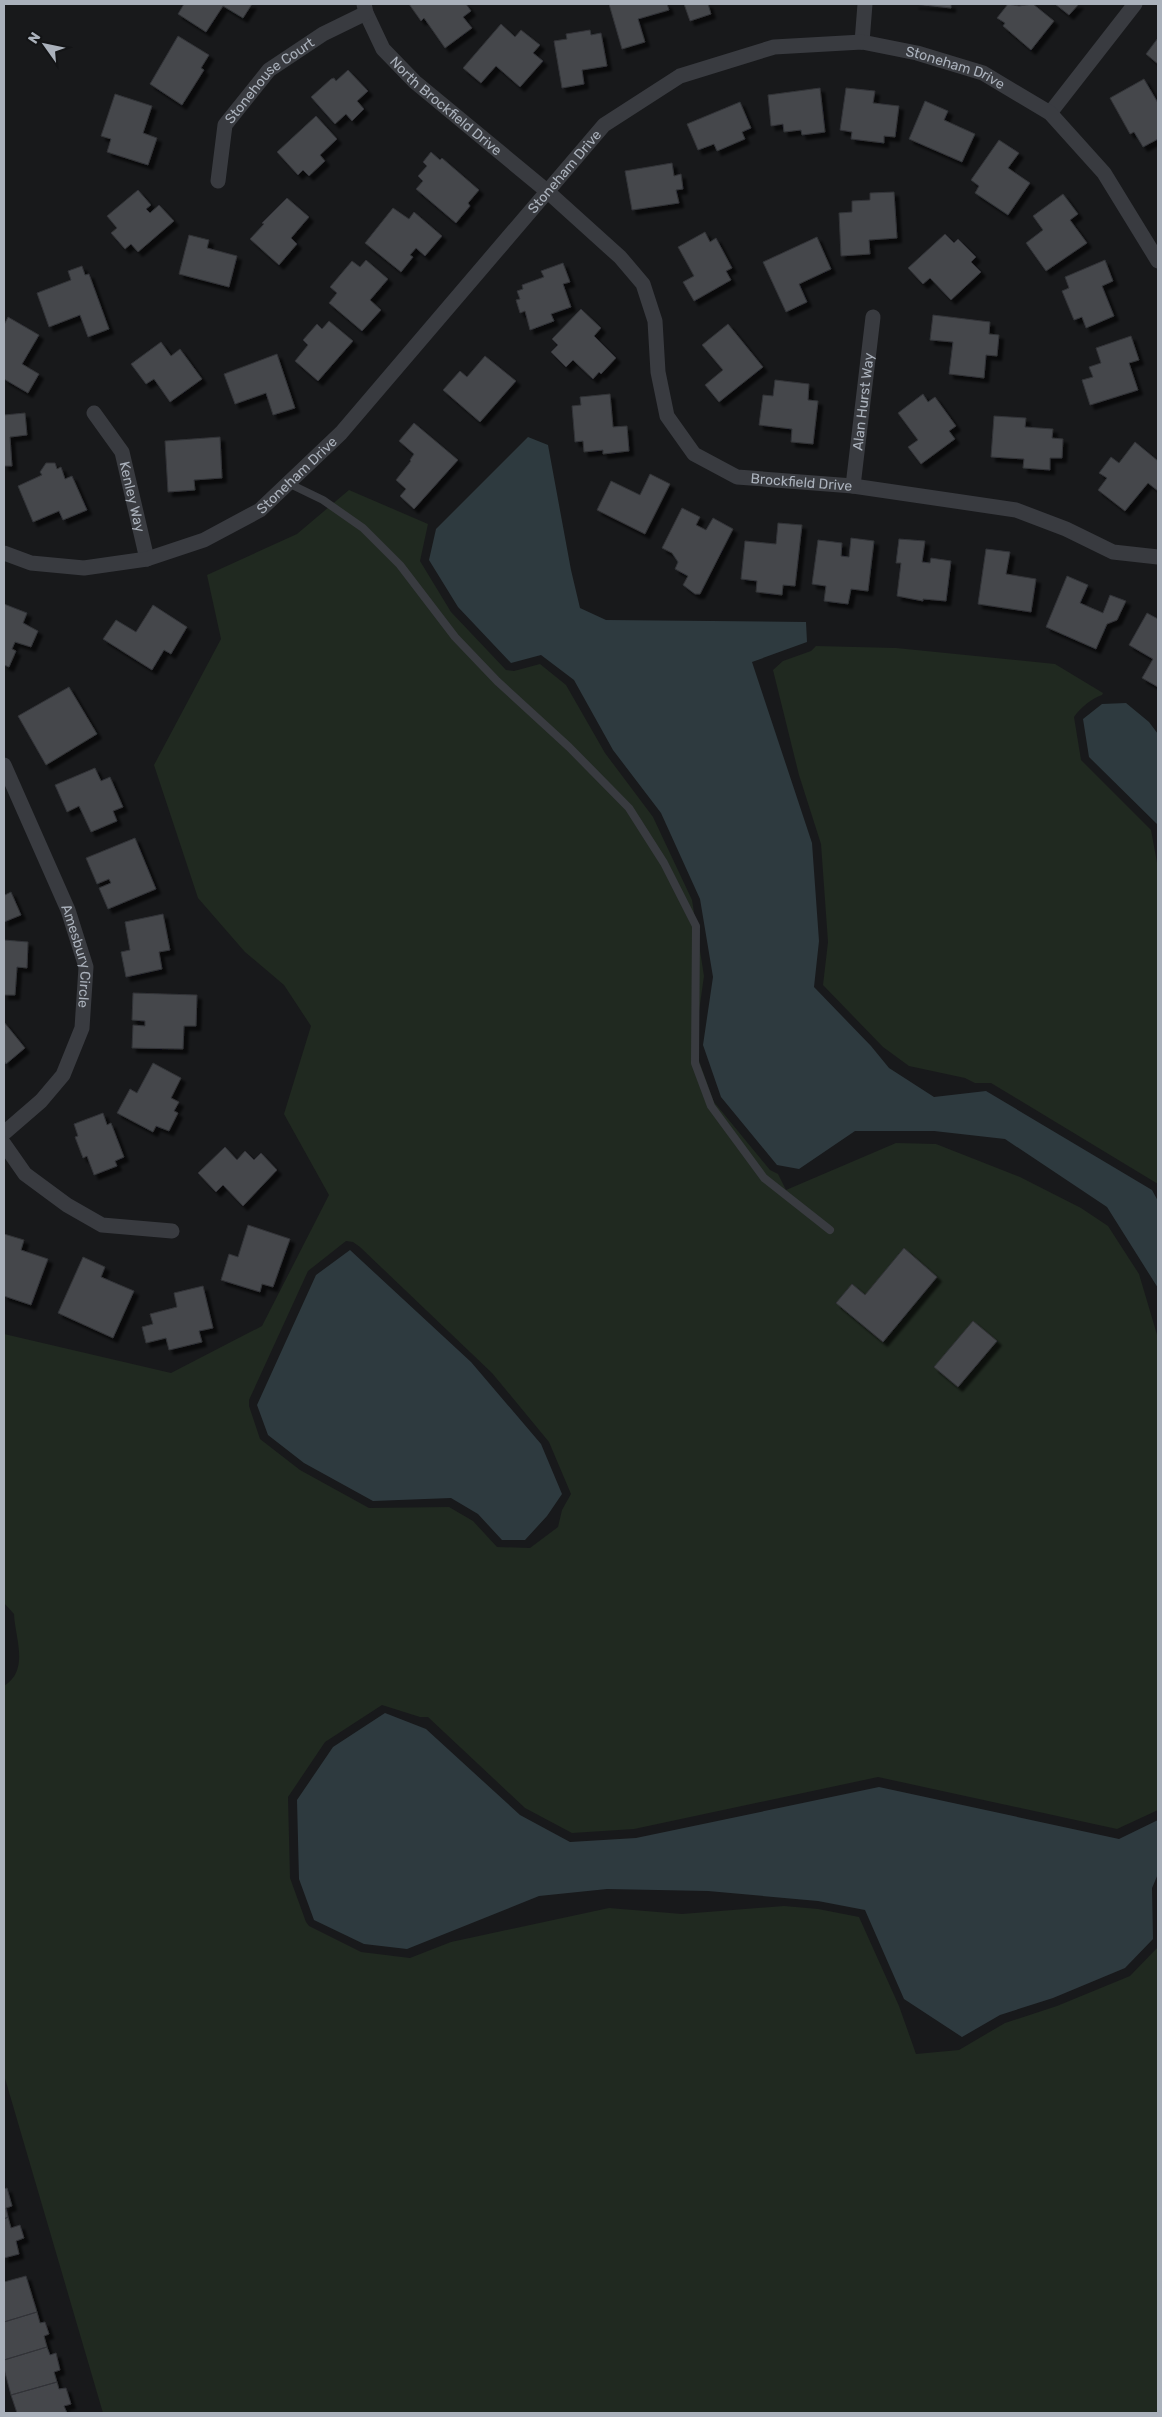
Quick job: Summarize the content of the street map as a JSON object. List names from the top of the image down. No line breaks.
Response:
{"streets":{"street":["Stoneham Drive","Stonehouse Court","North Brockfield Drive","Alan Hurst Way","Brockfield Drive","Kenley Way","Amesbury Circle"]},"crossings":[["Stoneham Drive","North Brockfield Drive"],["Stoneham Drive","Brockfield Drive"],["Stoneham Drive","Kenley Way"],["Stonehouse Court","North Brockfield Drive"],["North Brockfield Drive","Brockfield Drive"],["Alan Hurst Way","Brockfield Drive"]],"north":"top left"}
